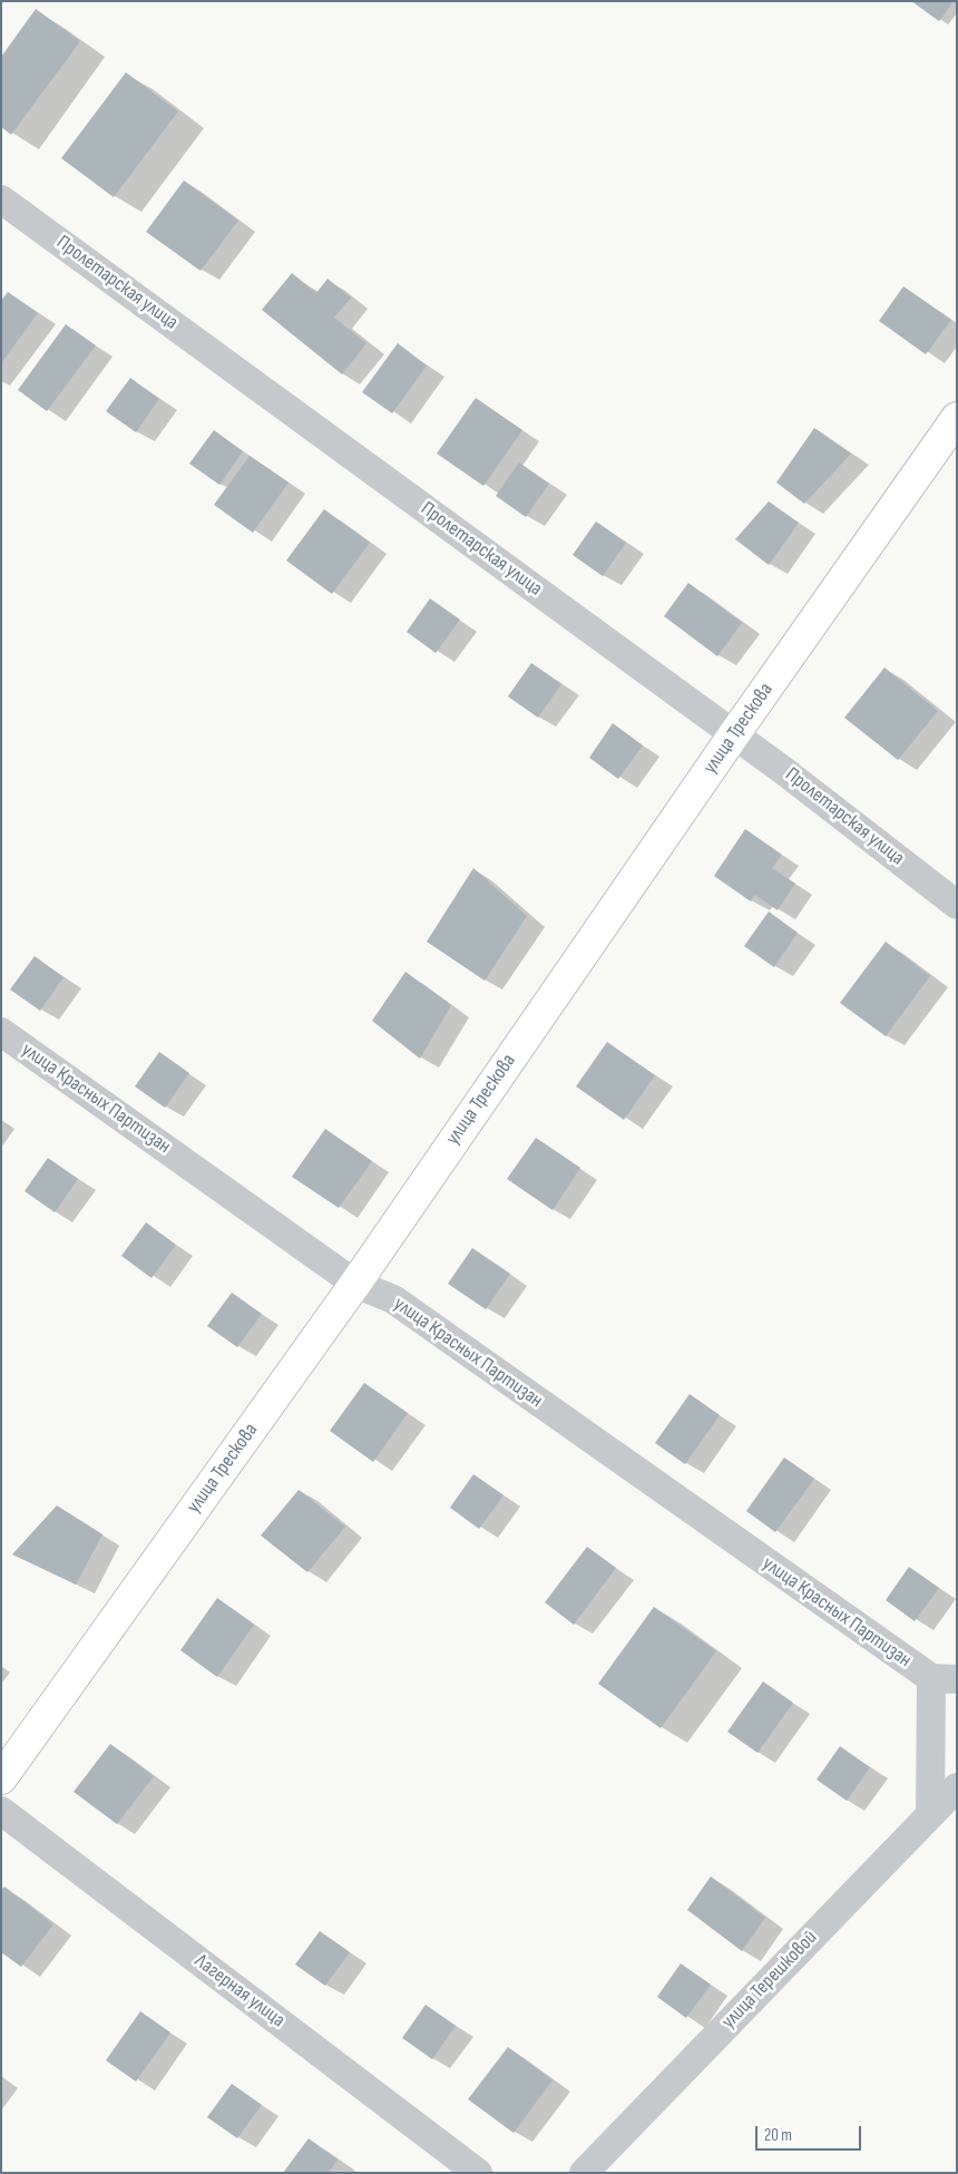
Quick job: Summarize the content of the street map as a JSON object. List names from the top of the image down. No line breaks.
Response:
{"streets":{"main road":["улица Трескова"],"street":["Пролетарская улица","улица Красных Партизан","улица Терешковой","Лагерная улица"]},"crossings":[["Пролетарская улица","улица Трескова"],["улица Трескова","улица Красных Партизан"],["улица Красных Партизан","улица Терешковой"]],"scale_bar":"20 m"}
